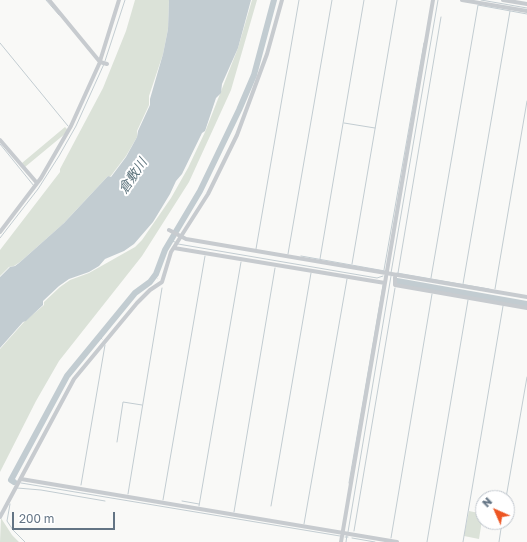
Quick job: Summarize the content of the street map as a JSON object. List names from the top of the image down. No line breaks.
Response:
{"water":["倉敷川"],"scale_bar":"200 m","north":"top left"}
